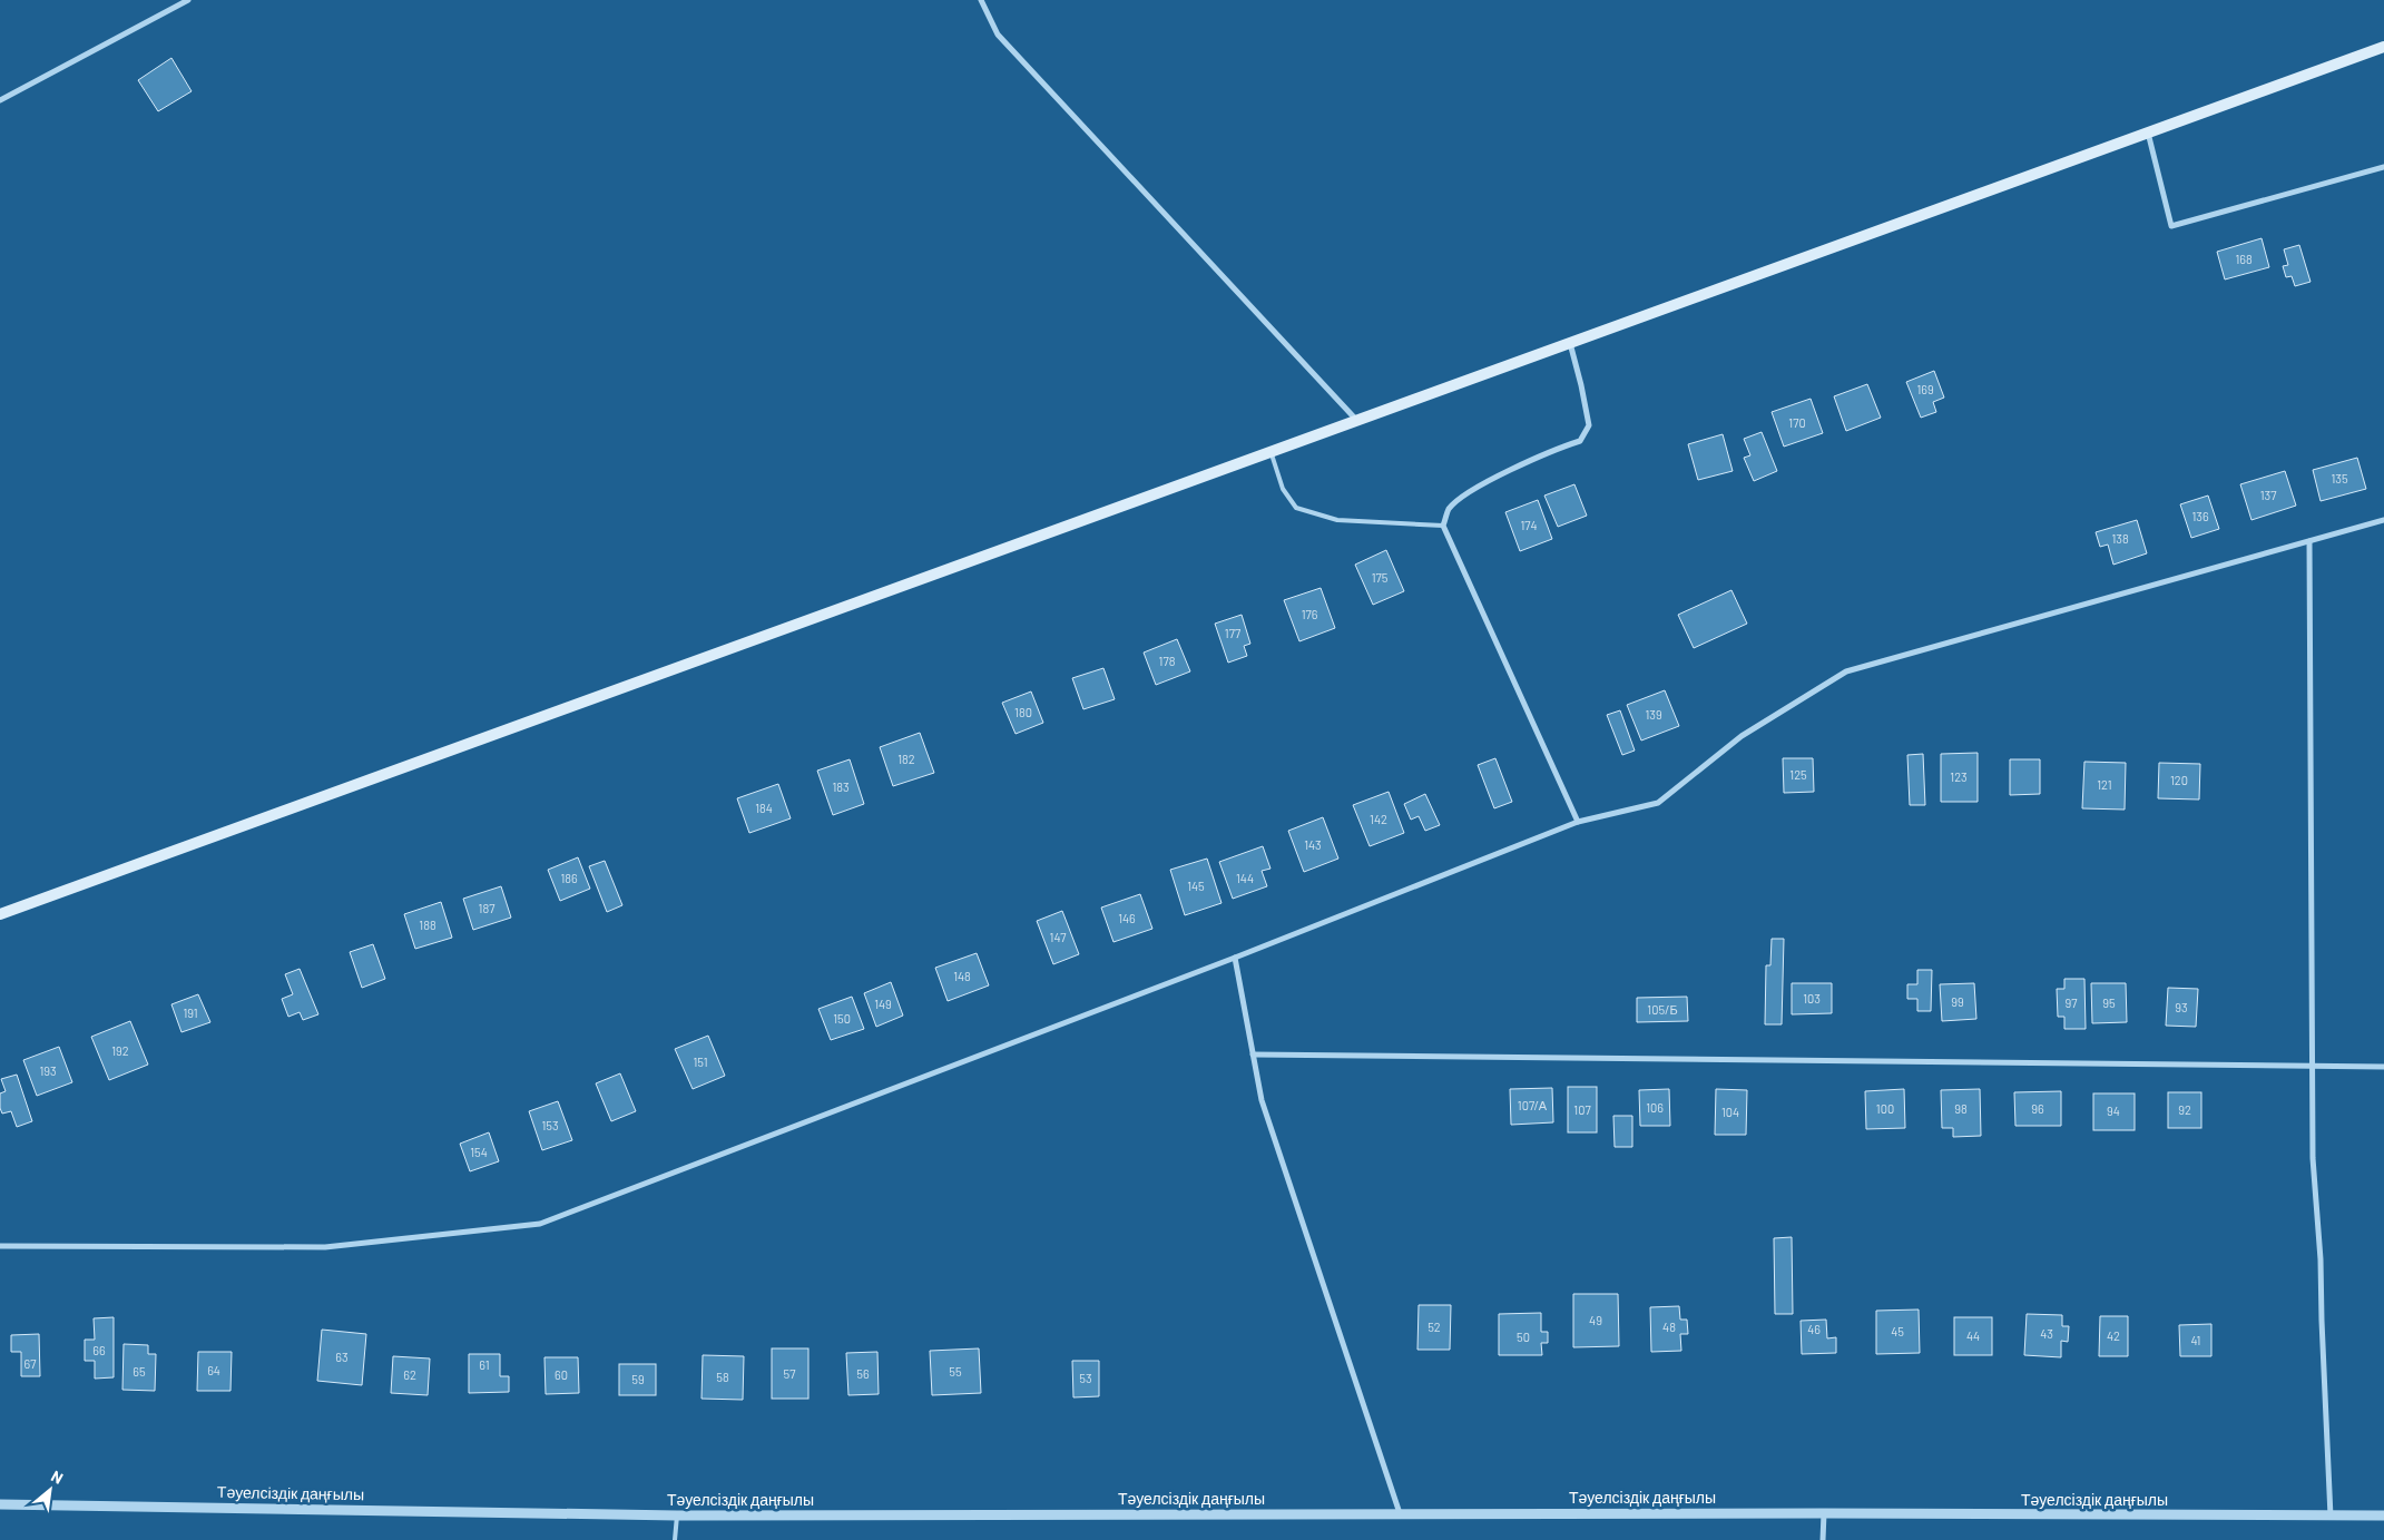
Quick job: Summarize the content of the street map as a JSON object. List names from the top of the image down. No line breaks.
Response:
{"streets":{"street":["Тәуелсіздік даңғылы"]},"house_numbers":["168","169","170","135","137","136","174","138","175","176","177","178","180","139","182","125","123","120","121","183","184","142","143","186","144","145","187","146","188","147","148","103","99","97","95","149","93","105/Б","191","150","192","151","193","107/А","106","100","98","96","107","92","94","104","153","154","49","52","48","46","45","43","44","42","50","41","66","63","67","61","64","65","55","57","56","62","60","58","53","59"],"north":"top right"}
